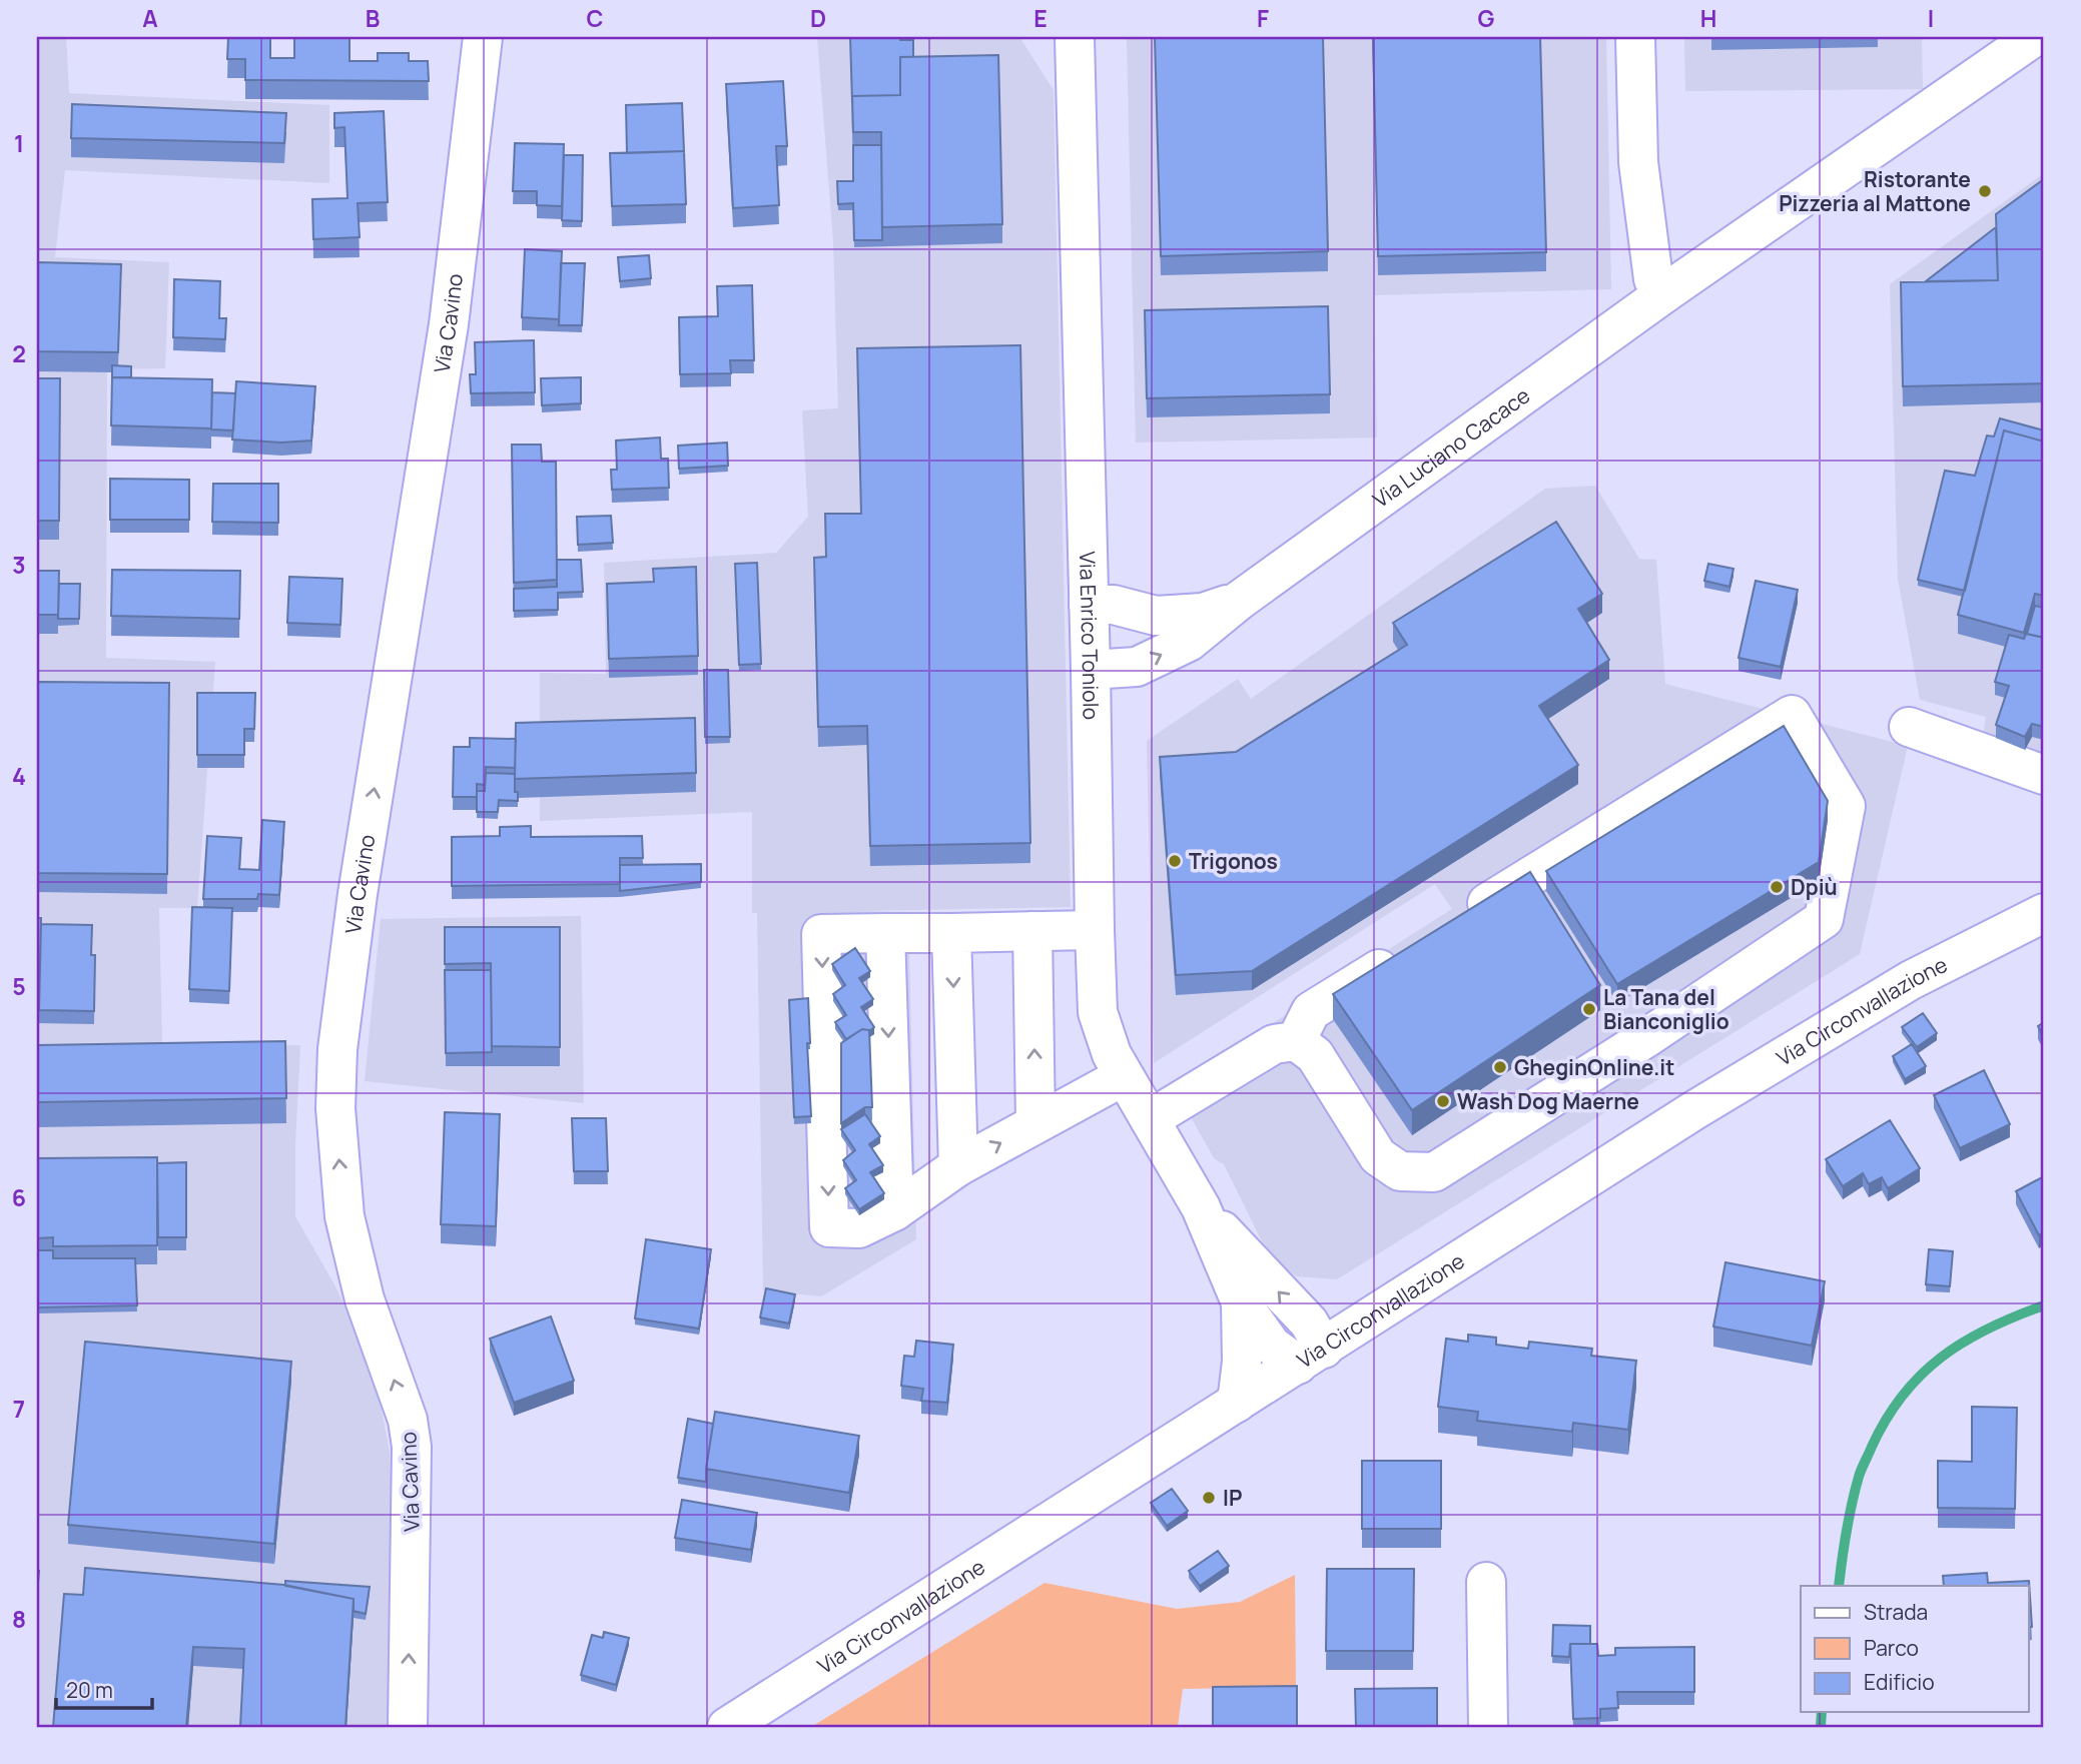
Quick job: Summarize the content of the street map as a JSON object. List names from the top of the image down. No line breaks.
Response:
{"streets":{"street":["Via Cavino","Via Luciano Cacace","Via Enrico Toniolo","Via Circonvallazione"]},"crossings":[["Via Luciano Cacace","Via Enrico Toniolo"],["Via Enrico Toniolo","Via Circonvallazione"]],"one_way":["Via Cavino"],"places":["Ristorante Pizzeria al Mattone","Trigonos","Dpiù","La Tana del Bianconiglio","GheginOnline.it","Wash Dog Maerne","IP"],"legend":["Strada","Parco","Edificio"],"scale_bar":"20 m","grid":{"columns":["A","B","C","D","E","F","G","H","I"],"rows":["1","2","3","4","5","6","7","8"]}}
